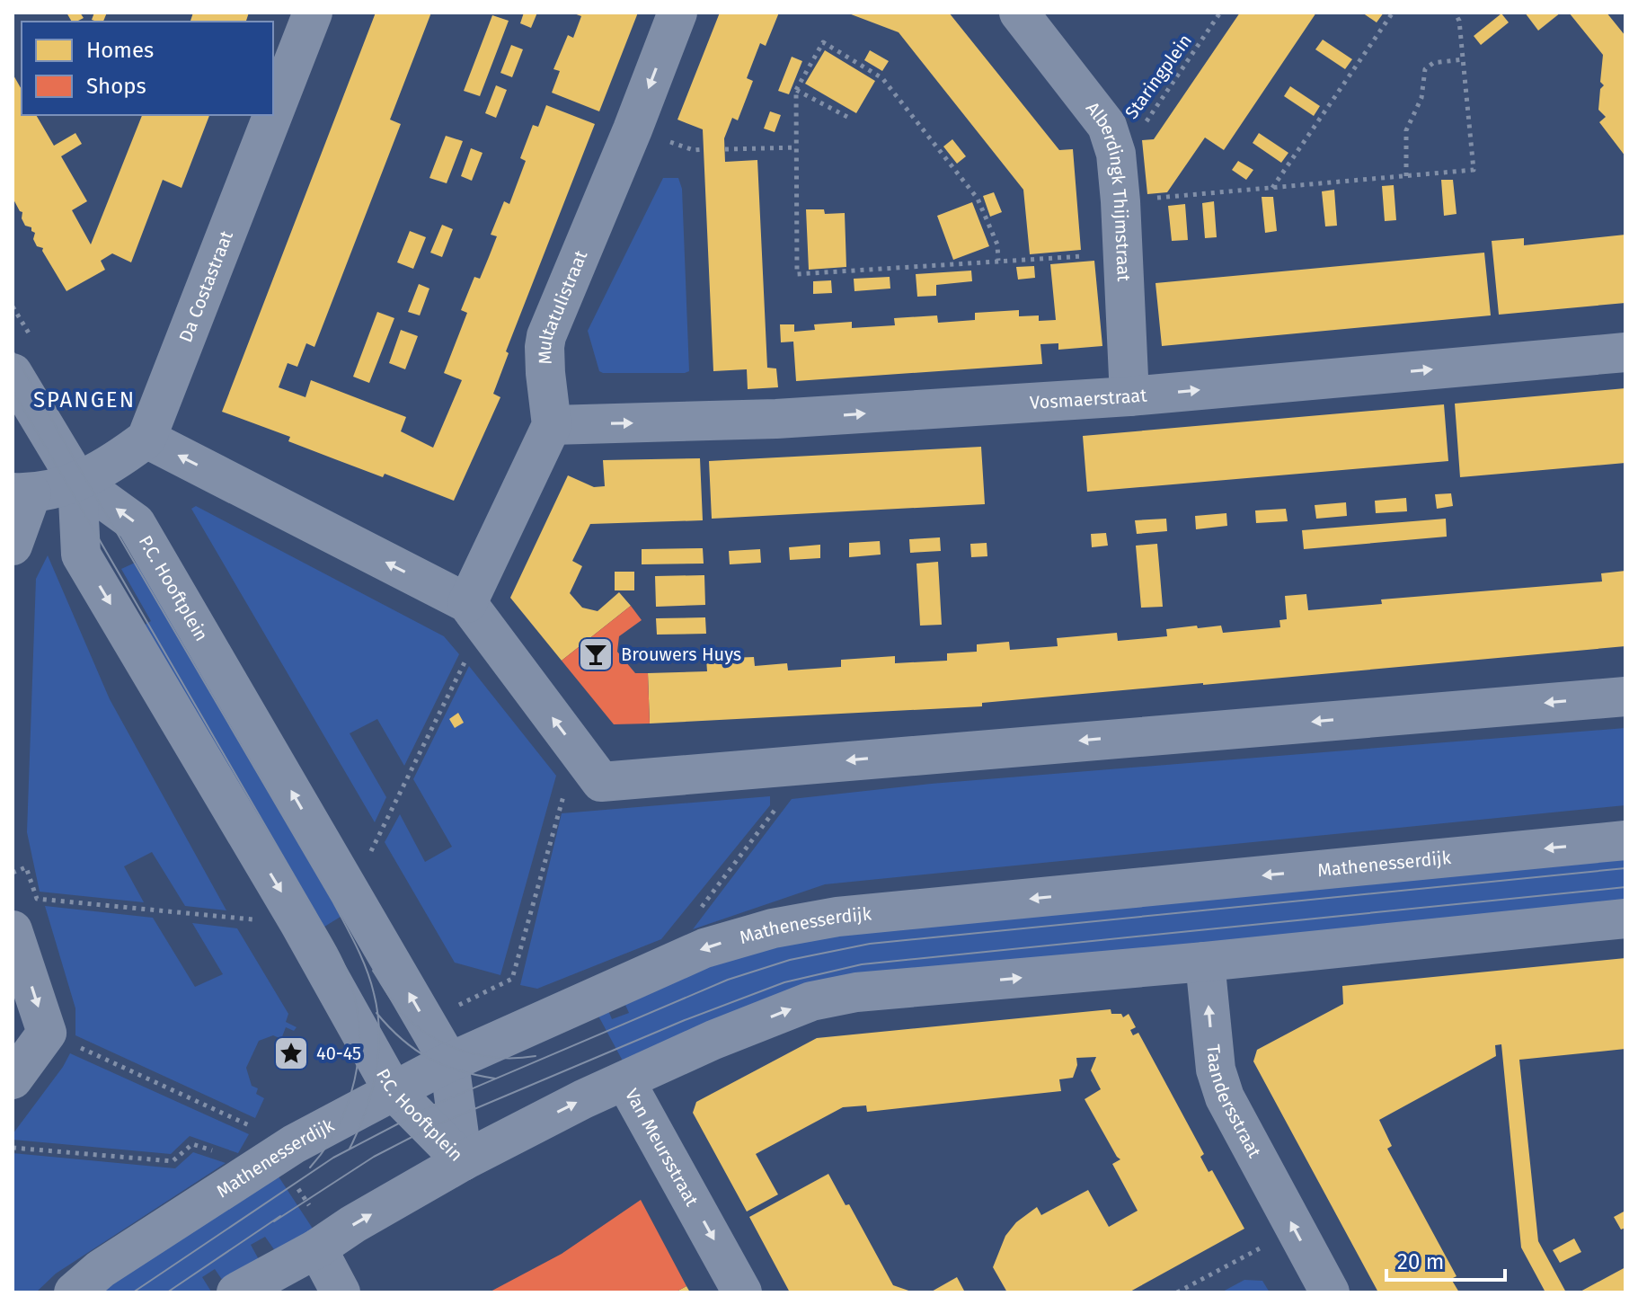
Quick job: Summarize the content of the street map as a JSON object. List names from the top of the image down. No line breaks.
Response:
{"streets":{"street":["Alberdingk Thijmstraat","Da Costastraat","Multatulistraat","Vosmaerstraat","P.C. Hooftplein","Mathenesserdijk","Taandersstraat","Van Meursstraat"],"path":["Staringplein"]},"crossings":[["Staringplein","Alberdingk Thijmstraat"],["Alberdingk Thijmstraat","Vosmaerstraat"],["Multatulistraat","Vosmaerstraat"],["P.C. Hooftplein","Mathenesserdijk"]],"one_way":["Multatulistraat","Taandersstraat","Van Meursstraat"],"districts":["SPANGEN"],"places":{"bar":["Brouwers Huys"],"place":["40-45"]},"legend":["Homes","Shops"],"scale_bar":"20 m"}
